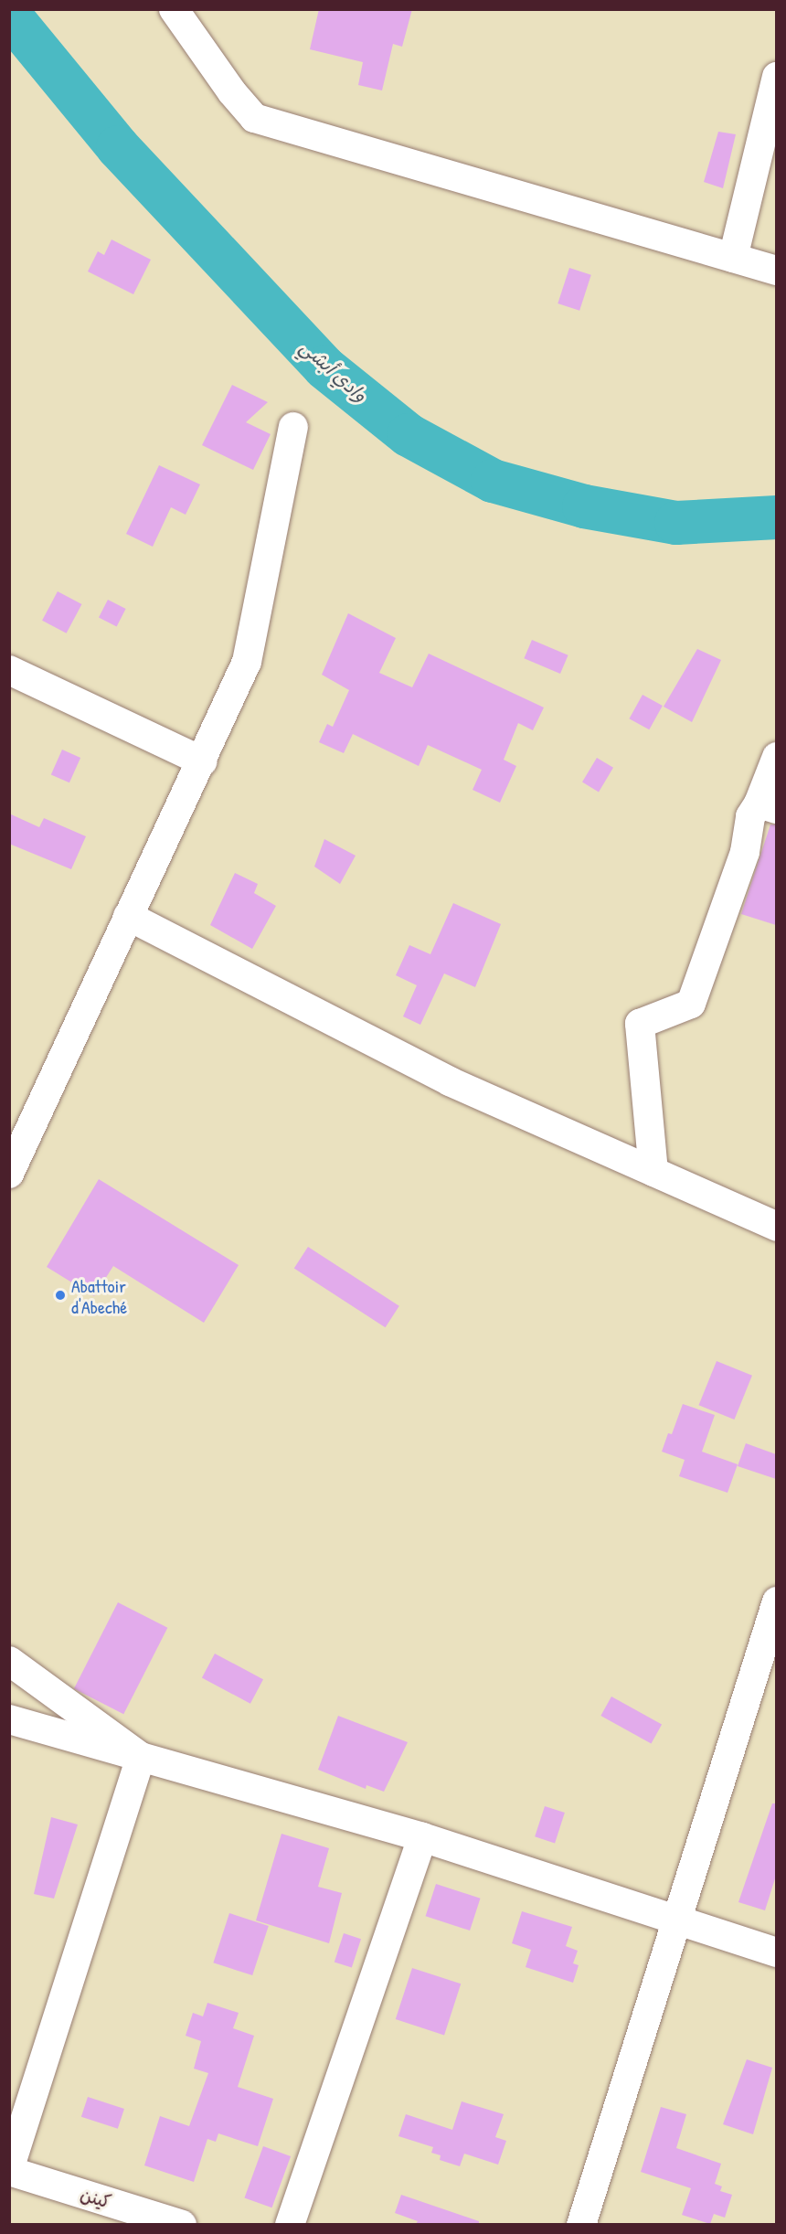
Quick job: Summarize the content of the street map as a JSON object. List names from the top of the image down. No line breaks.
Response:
{"streets":{"street":["كينن"]},"water":["وادي أبشي"],"places":["Abattoir d'Abeché"]}
